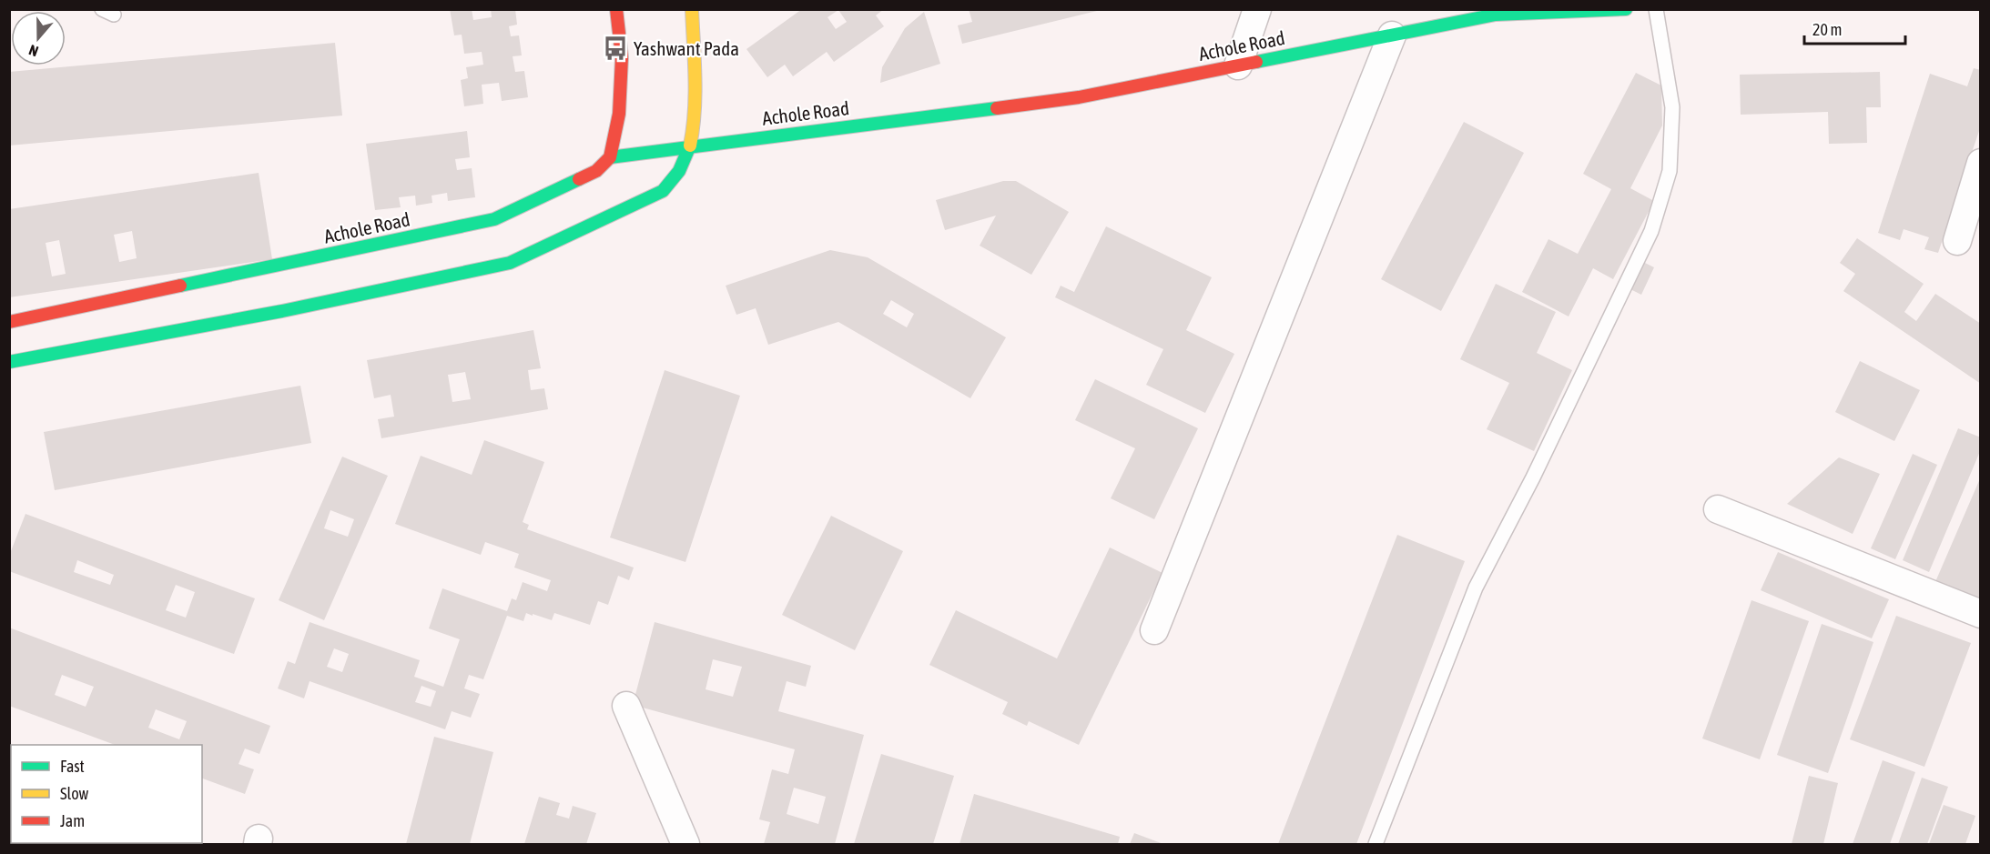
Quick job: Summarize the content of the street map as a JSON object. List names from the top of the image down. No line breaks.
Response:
{"streets":{"main road":["Achole Road"]},"places":{"bus stop":["Yashwant Pada"]},"legend":["Fast","Slow","Jam"],"scale_bar":"20 m","north":"bottom"}
